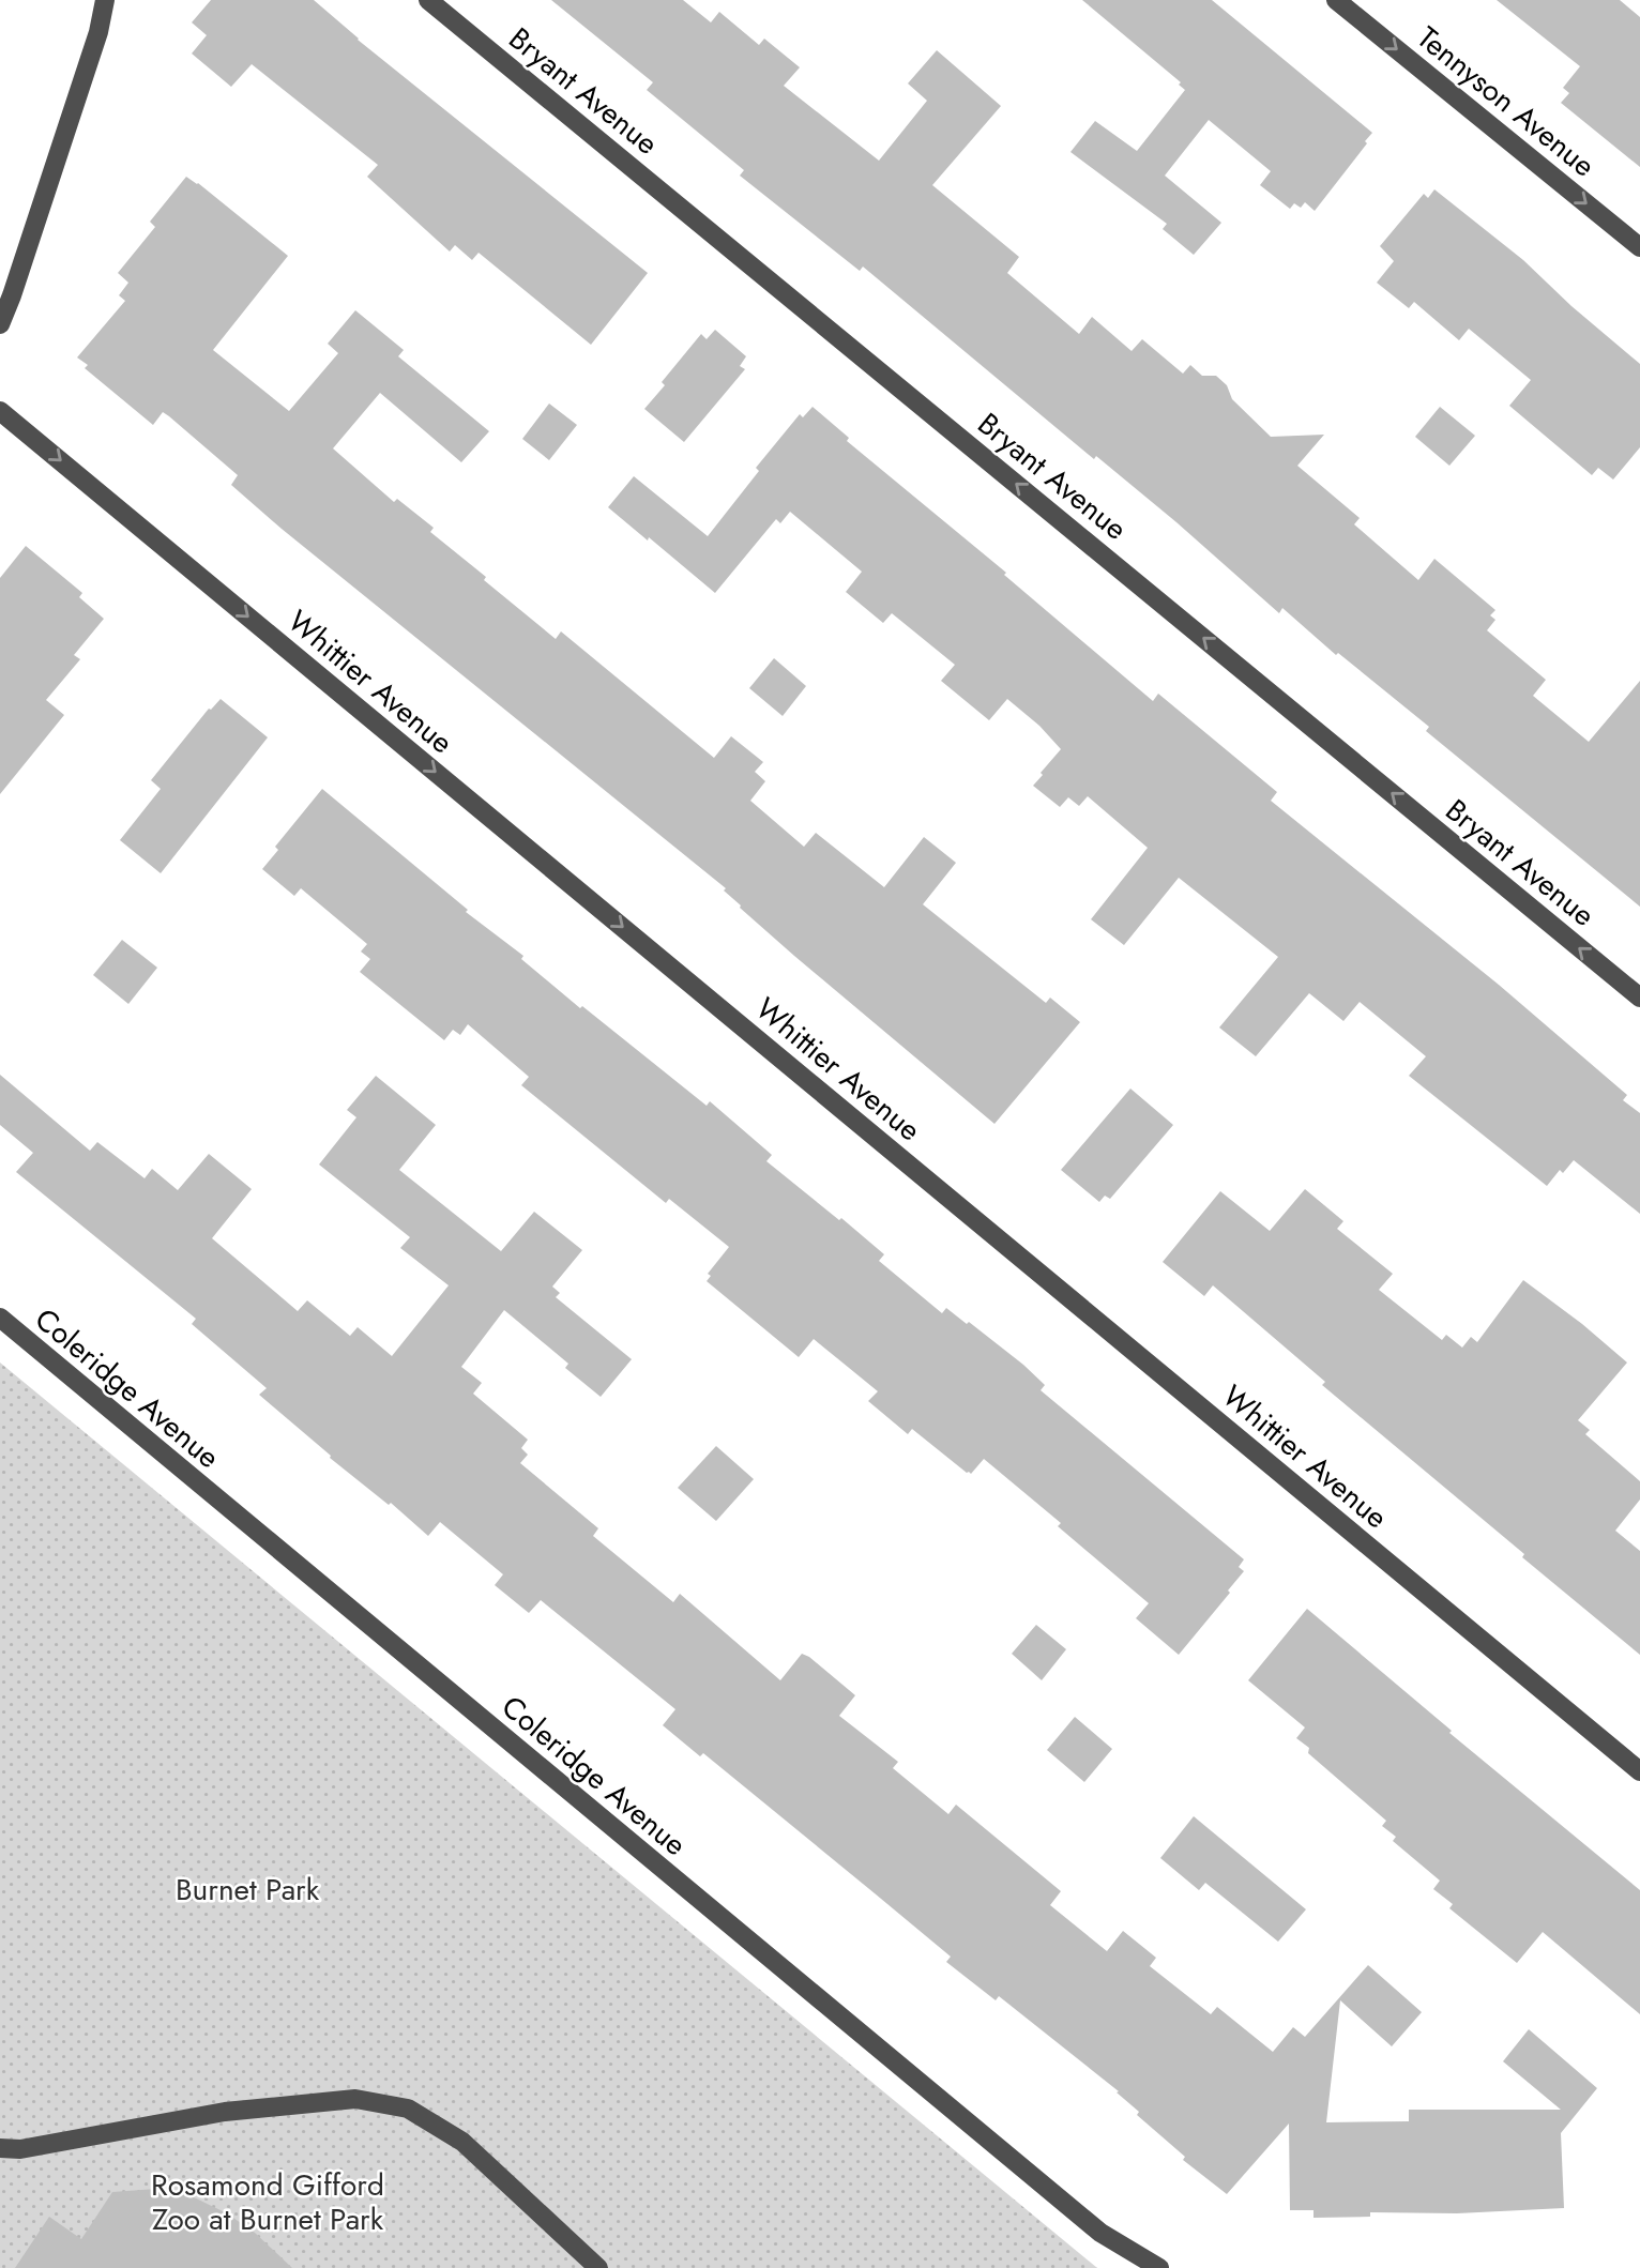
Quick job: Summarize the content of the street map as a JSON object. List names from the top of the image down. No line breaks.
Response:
{"streets":{"street":["Bryant Avenue","Tennyson Avenue","Whittier Avenue","Coleridge Avenue"]},"one_way":["Bryant Avenue","Tennyson Avenue","Whittier Avenue"],"parks":["Burnet Park","Rosamond Gifford Zoo at Burnet Park"]}
